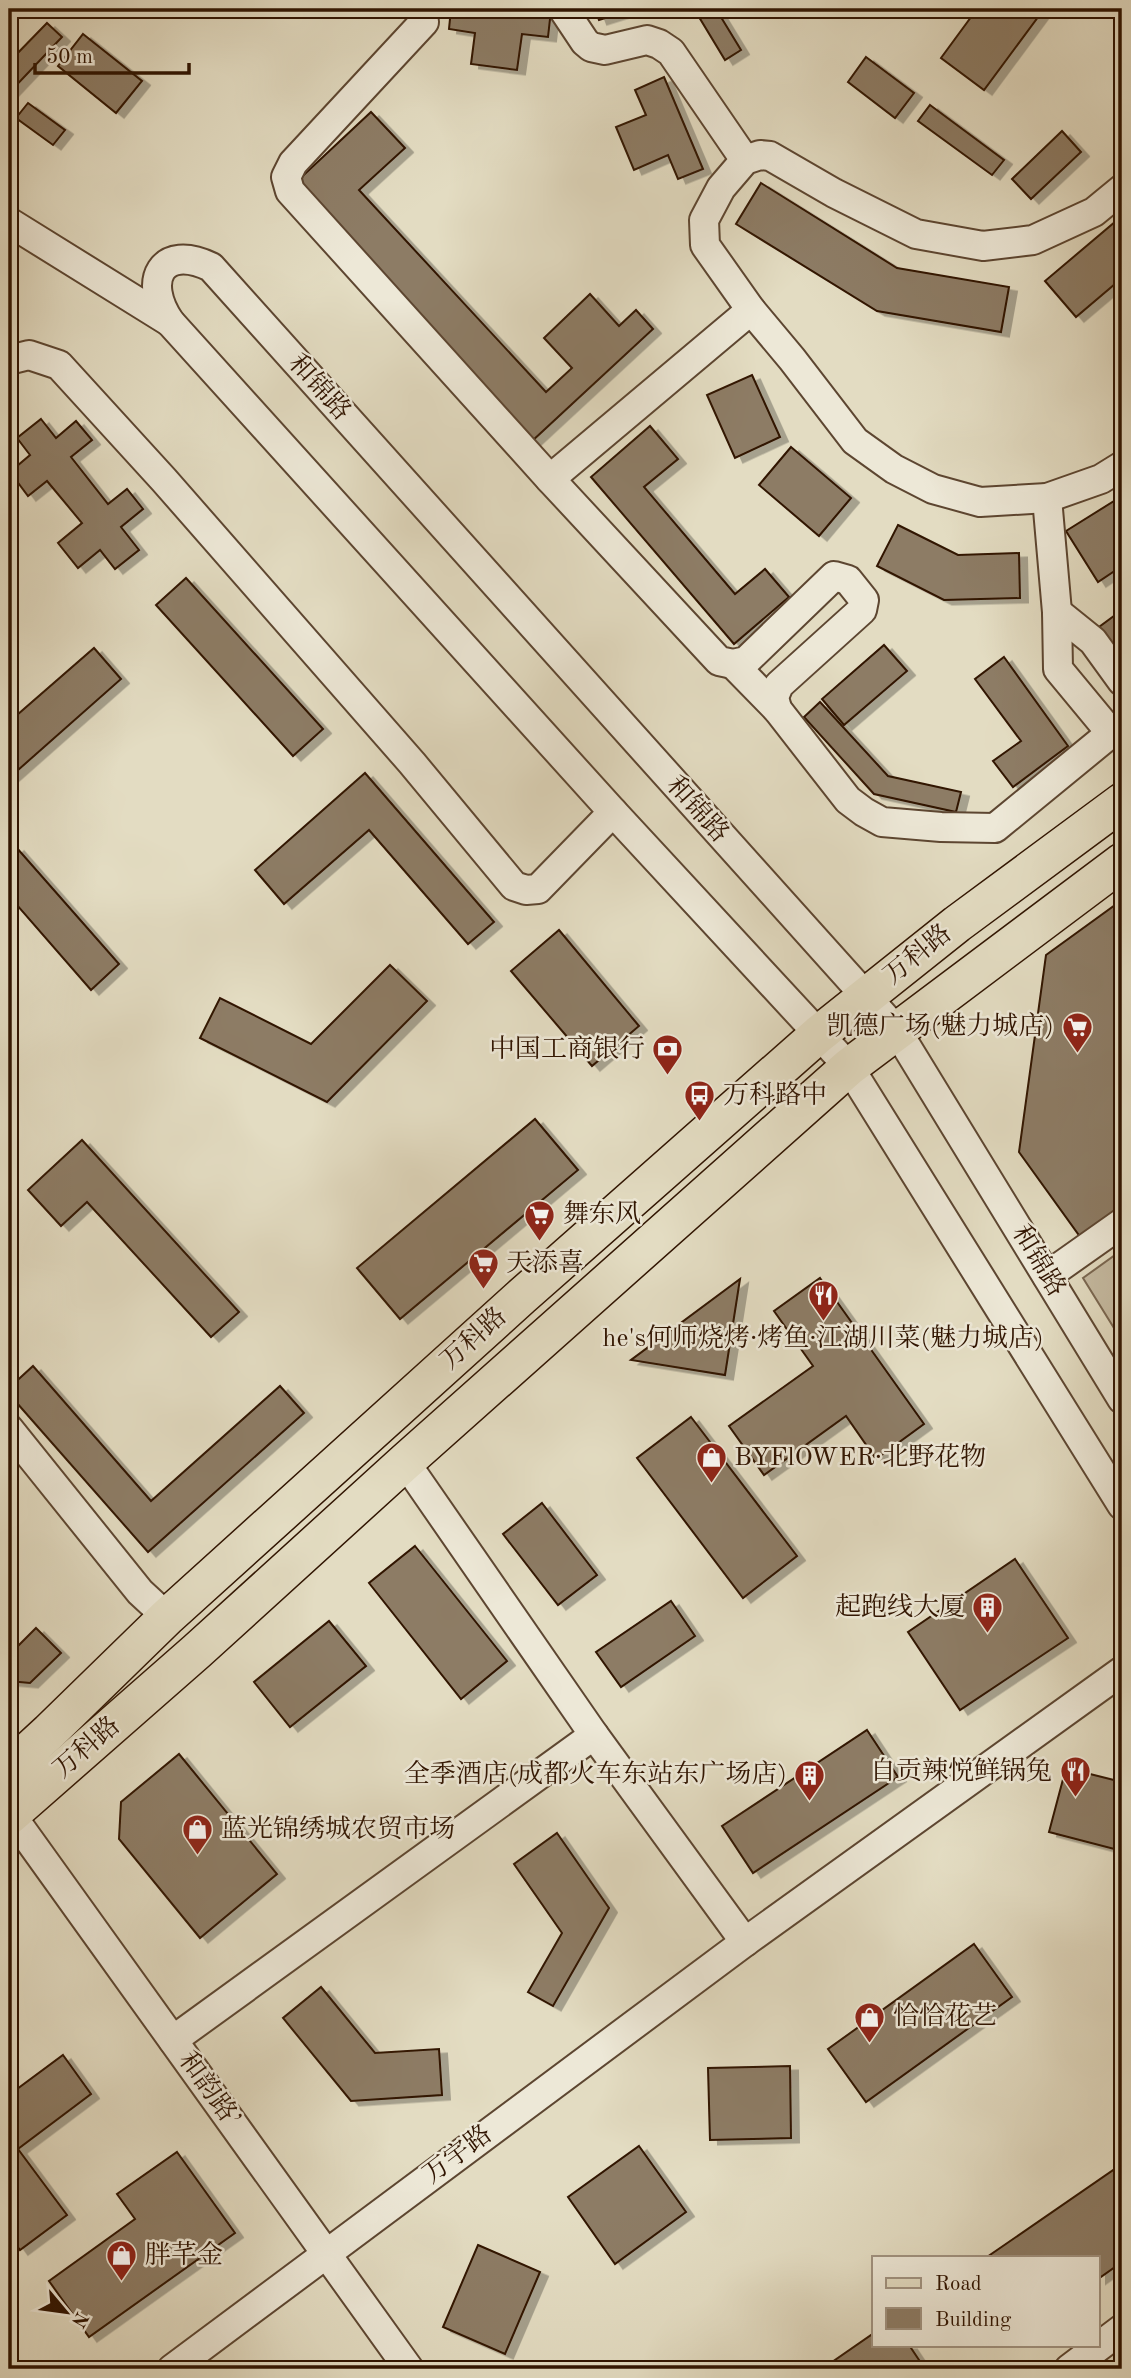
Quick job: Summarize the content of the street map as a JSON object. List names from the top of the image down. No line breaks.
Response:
{"streets":{"main road":["万科路"],"street":["和锦路","和韵路’","万宇路"]},"crossings":[["和锦路","万科路"],["万科路","和韵路’"],["和韵路’","万宇路"]],"places":{"supermarket":["凯德广场(魅力城店)","舞东风","天添喜"],"bank":["中国工商银行"],"bus stop":["万科路中"],"restaurant":["he's何师烧烤·烤鱼·江湖川菜(魅力城店)","自贡辣悦鲜锅兔"],"shop":["BYFlOWER·北野花物","蓝光锦绣城农贸市场","恰恰花艺","胖芊金"],"building":["起跑线大厦","全季酒店(成都火车东站东广场店)"]},"legend":["Road","Building"],"scale_bar":"50 m","north":"bottom right"}
